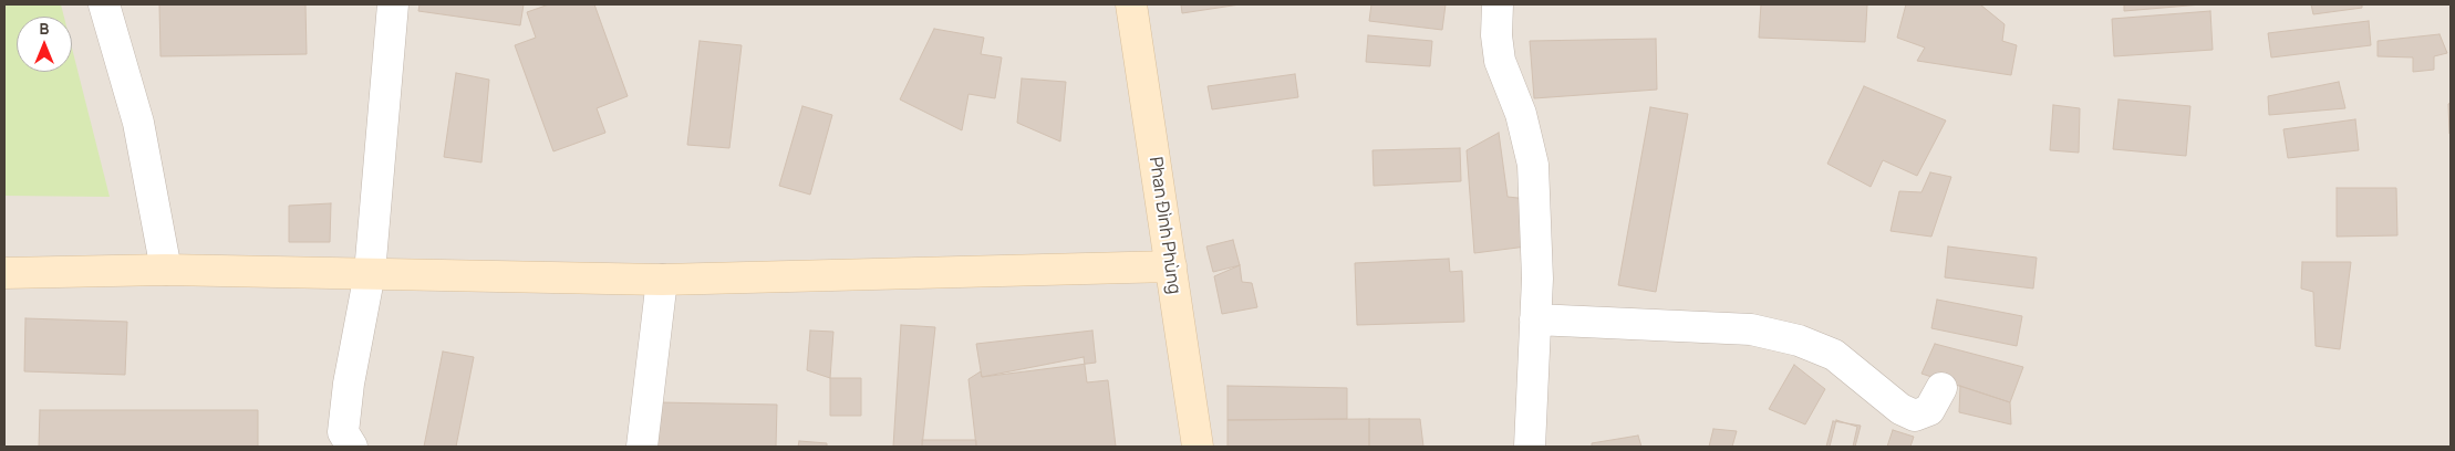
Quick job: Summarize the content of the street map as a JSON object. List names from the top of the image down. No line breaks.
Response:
{"streets":{"street":["Phan Đình Phùng"]},"north":"top"}
